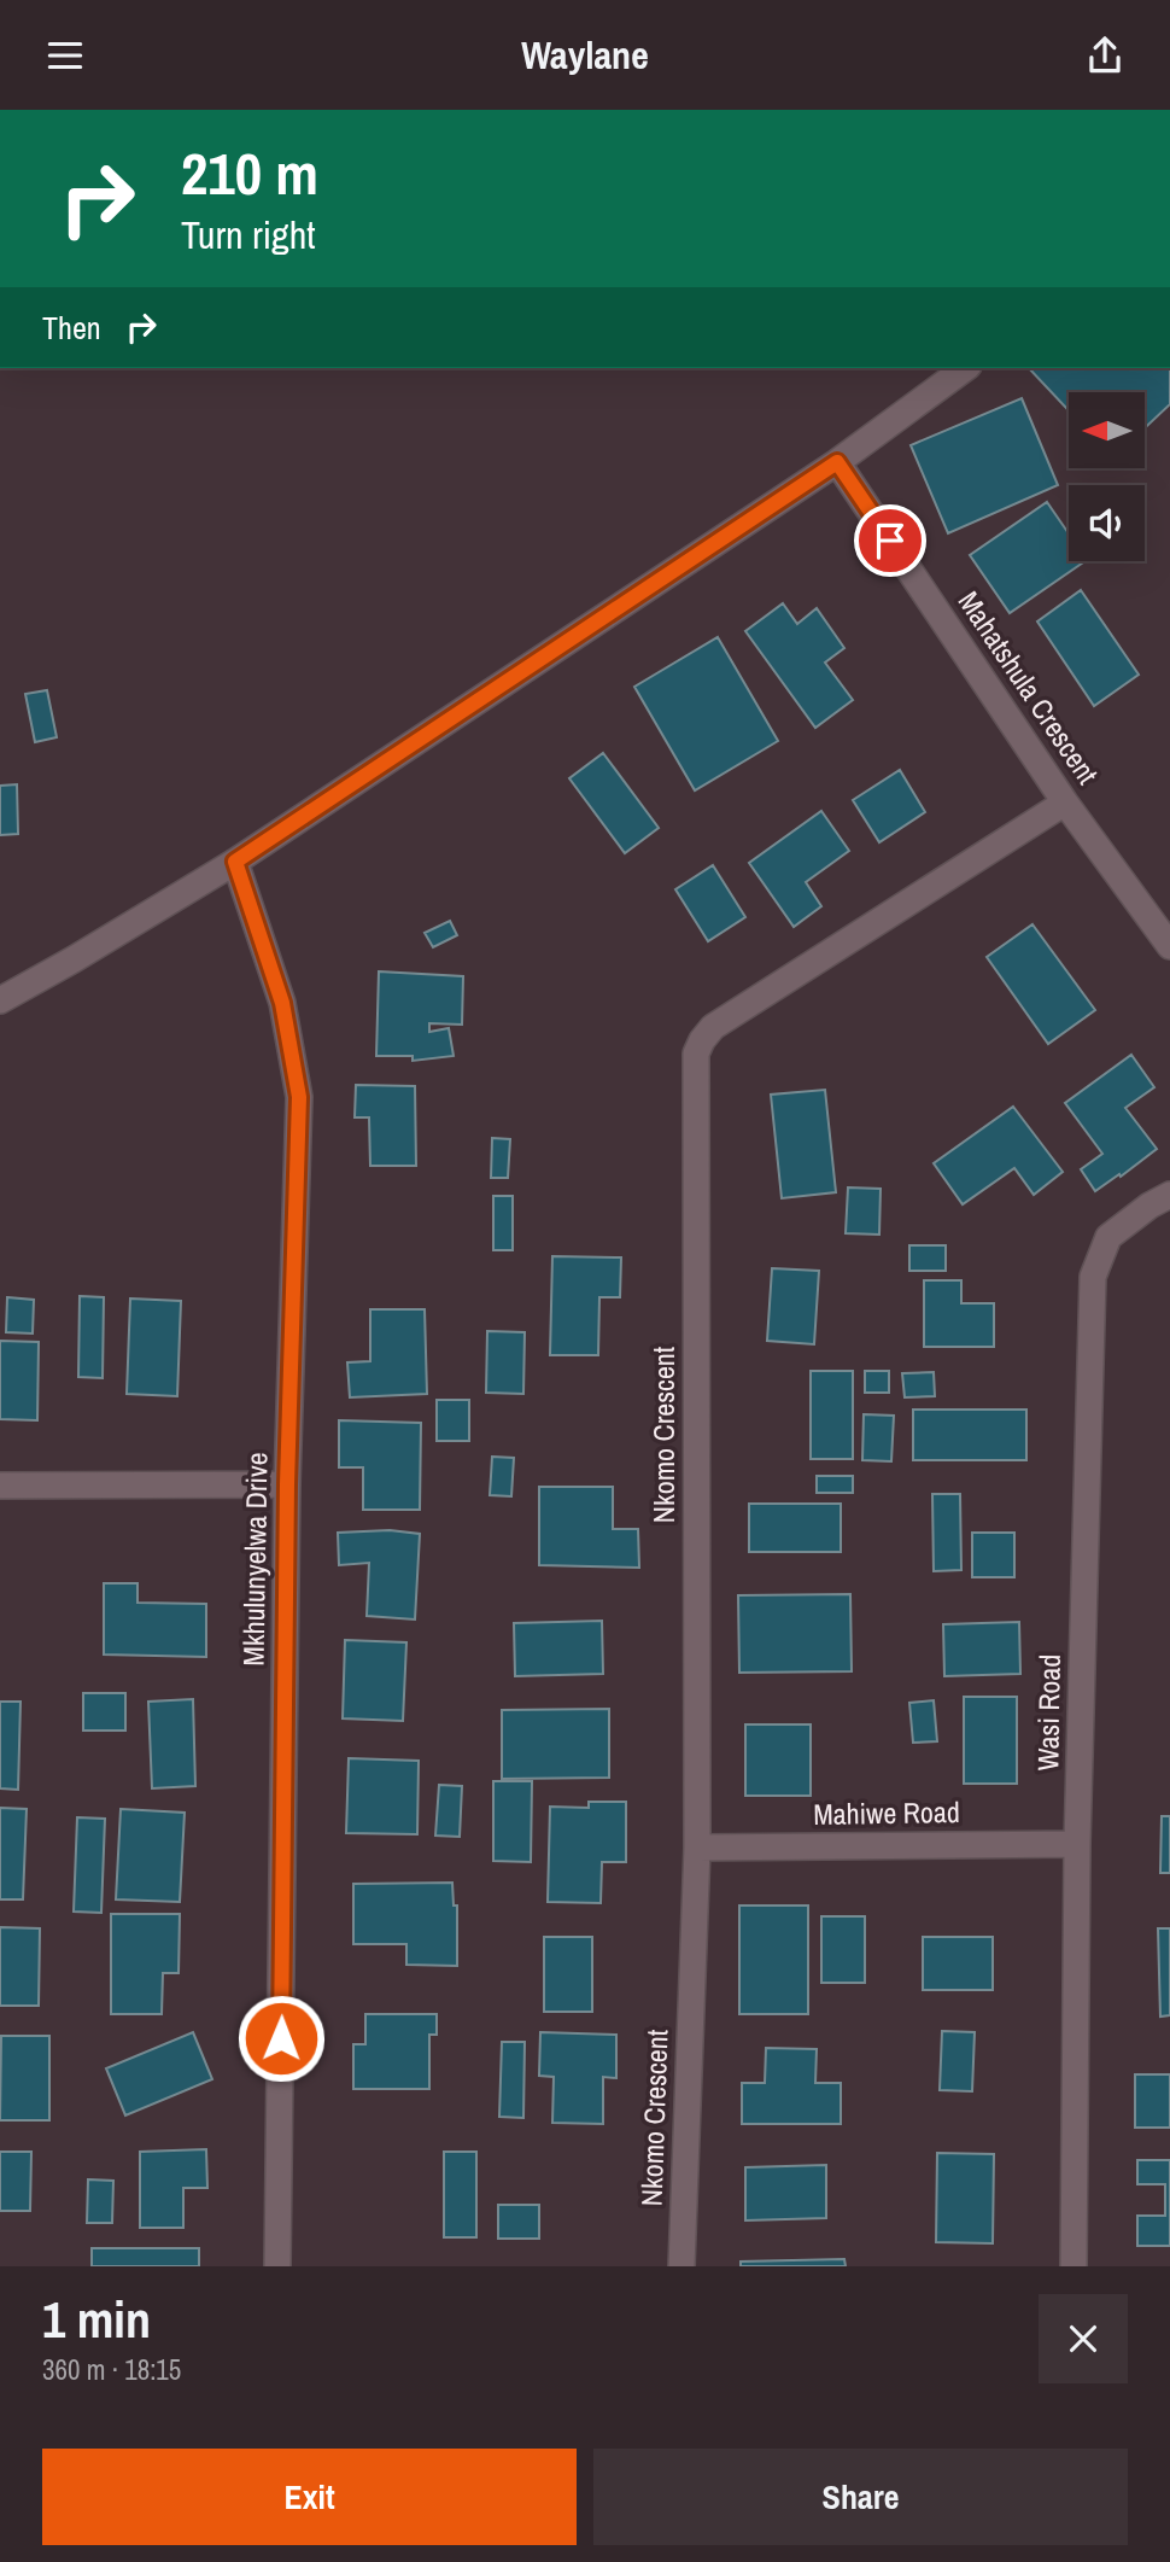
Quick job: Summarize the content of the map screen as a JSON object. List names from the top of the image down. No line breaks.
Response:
{"streets":{"street":["Mahatshula Crescent","Nkomo Crescent","Mkhulunyelwa Drive","Wasi Road","Mahiwe Road"]},"crossings":[["Mahatshula Crescent","Nkomo Crescent"],["Nkomo Crescent","Mahiwe Road"],["Wasi Road","Mahiwe Road"]],"north":"left","page":{"header":"Waylane","turn":["210 m","Turn right"],"then":"Then","heading":["1 min","360 m · 18:15"],"buttons":["Exit","Share"]}}
